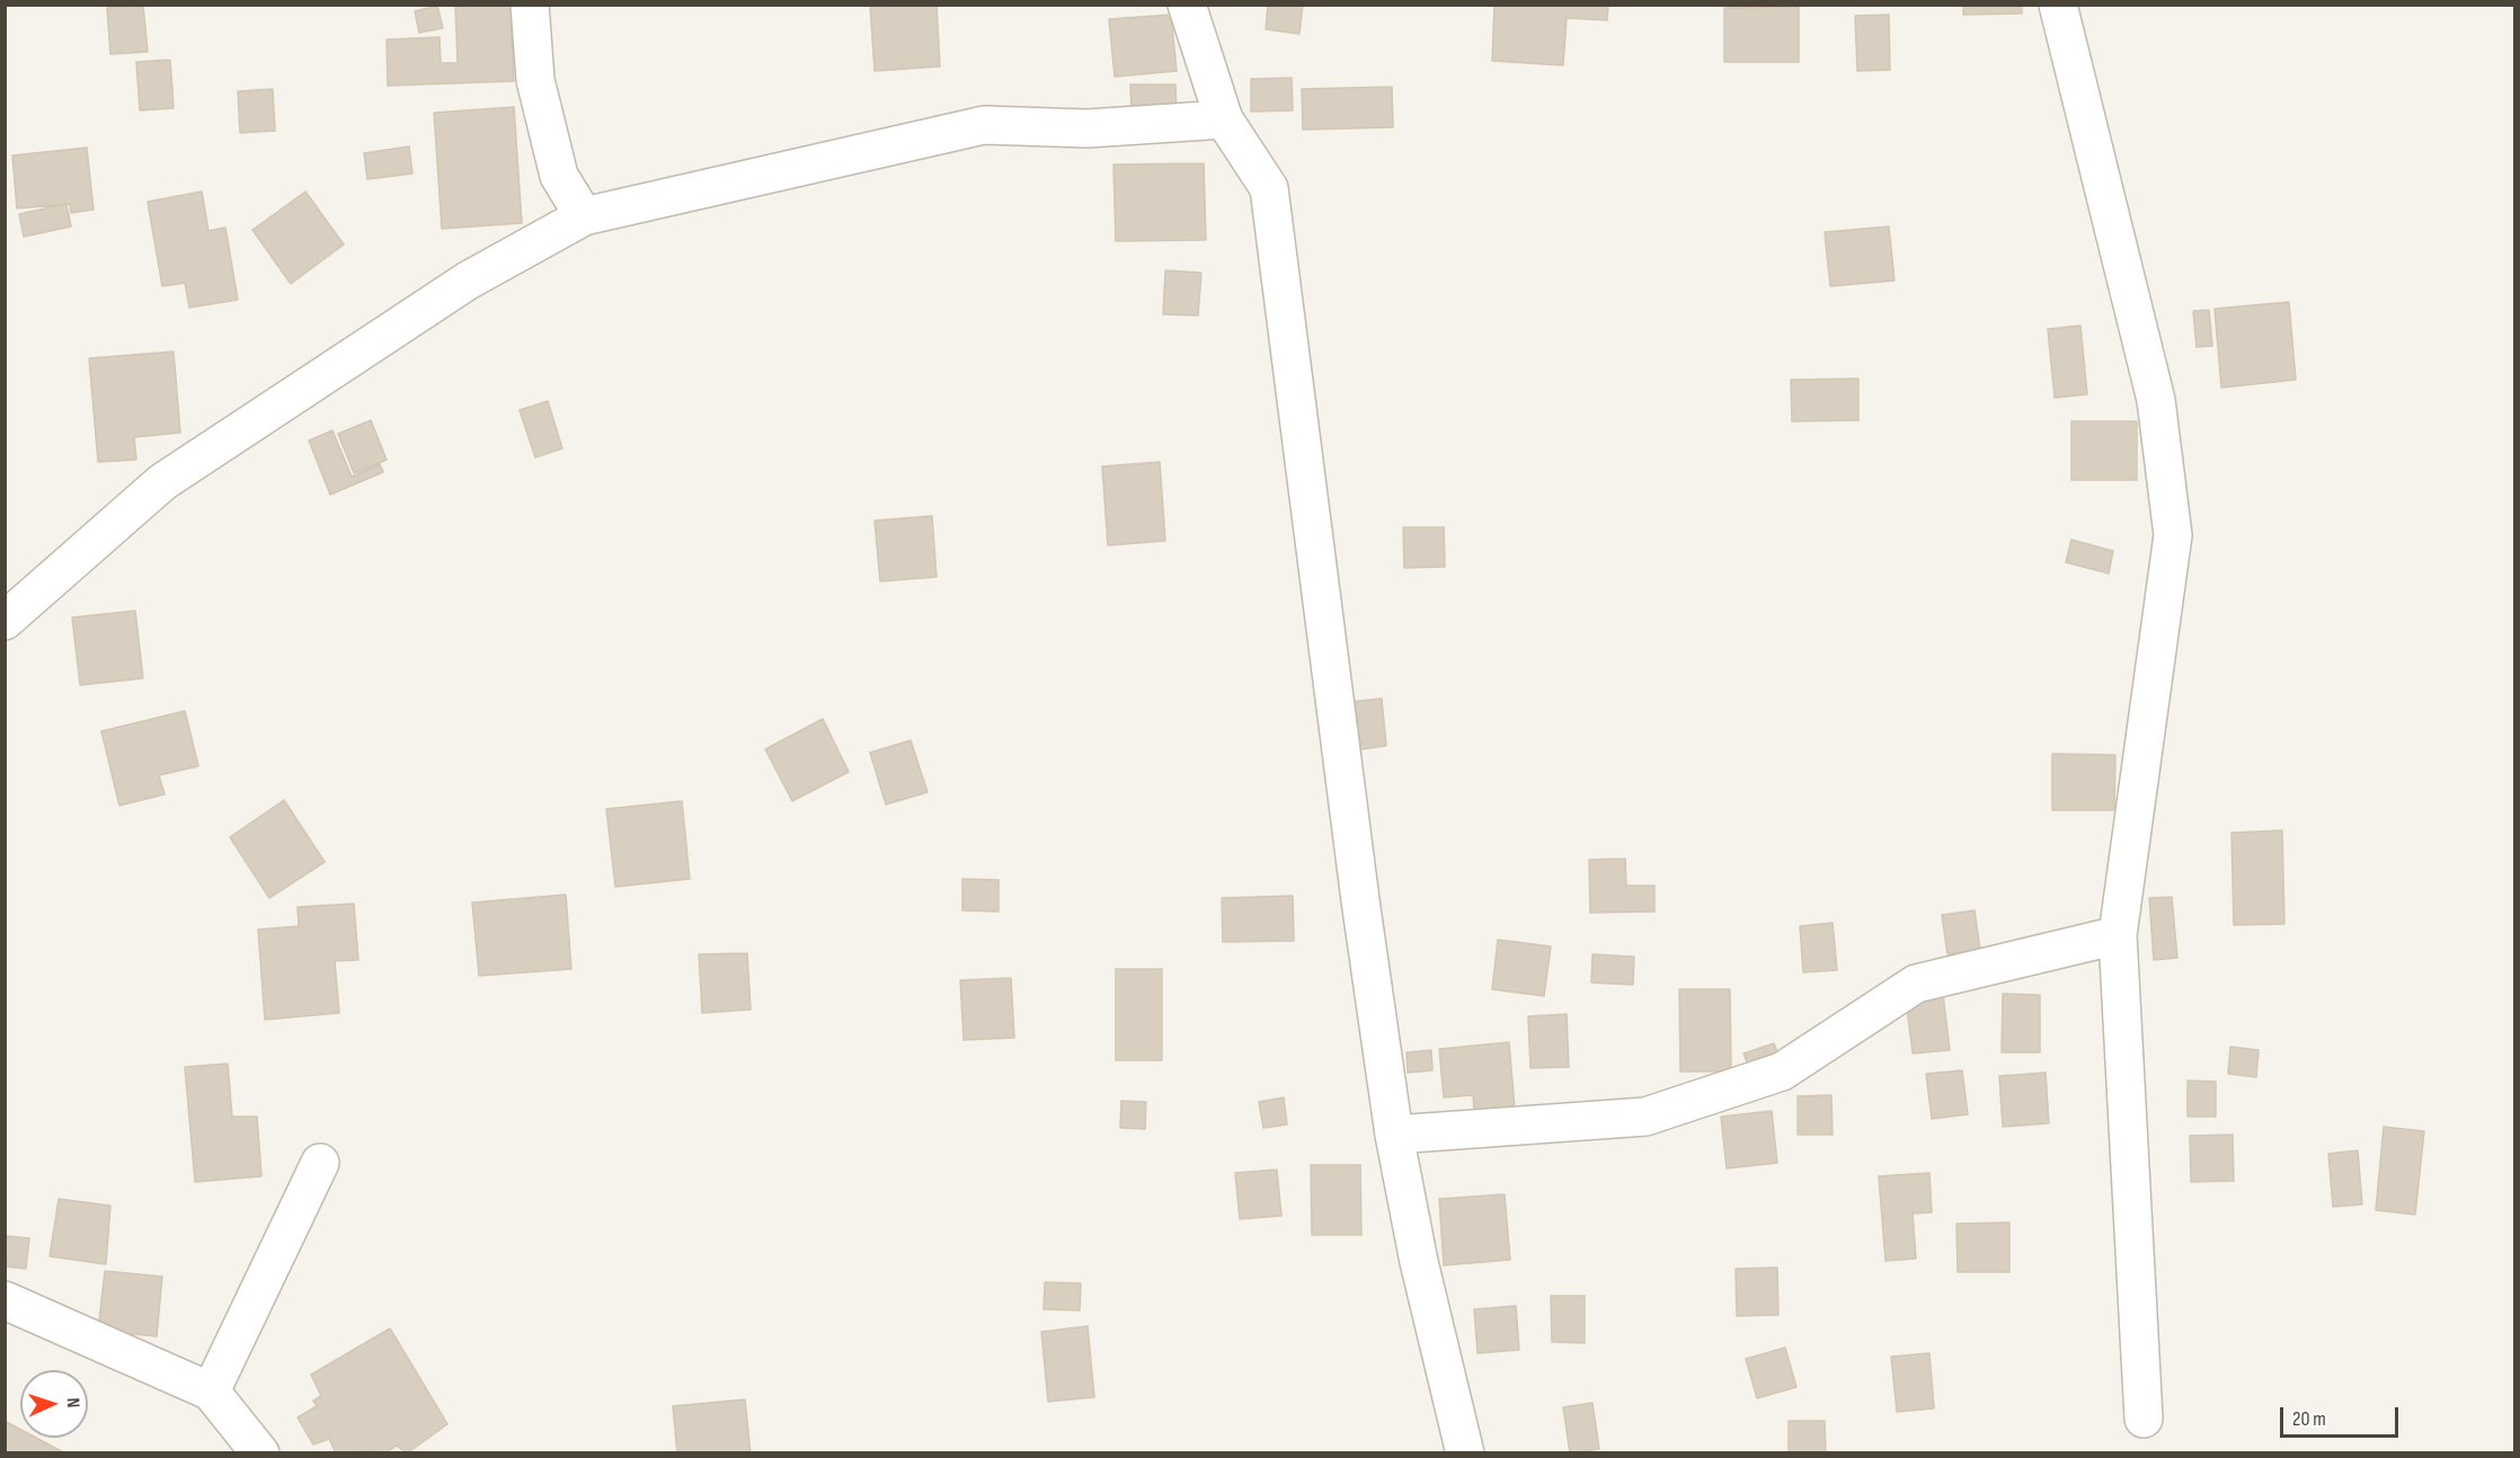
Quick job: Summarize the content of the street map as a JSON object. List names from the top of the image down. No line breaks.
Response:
{"scale_bar":"20 m","north":"right"}
